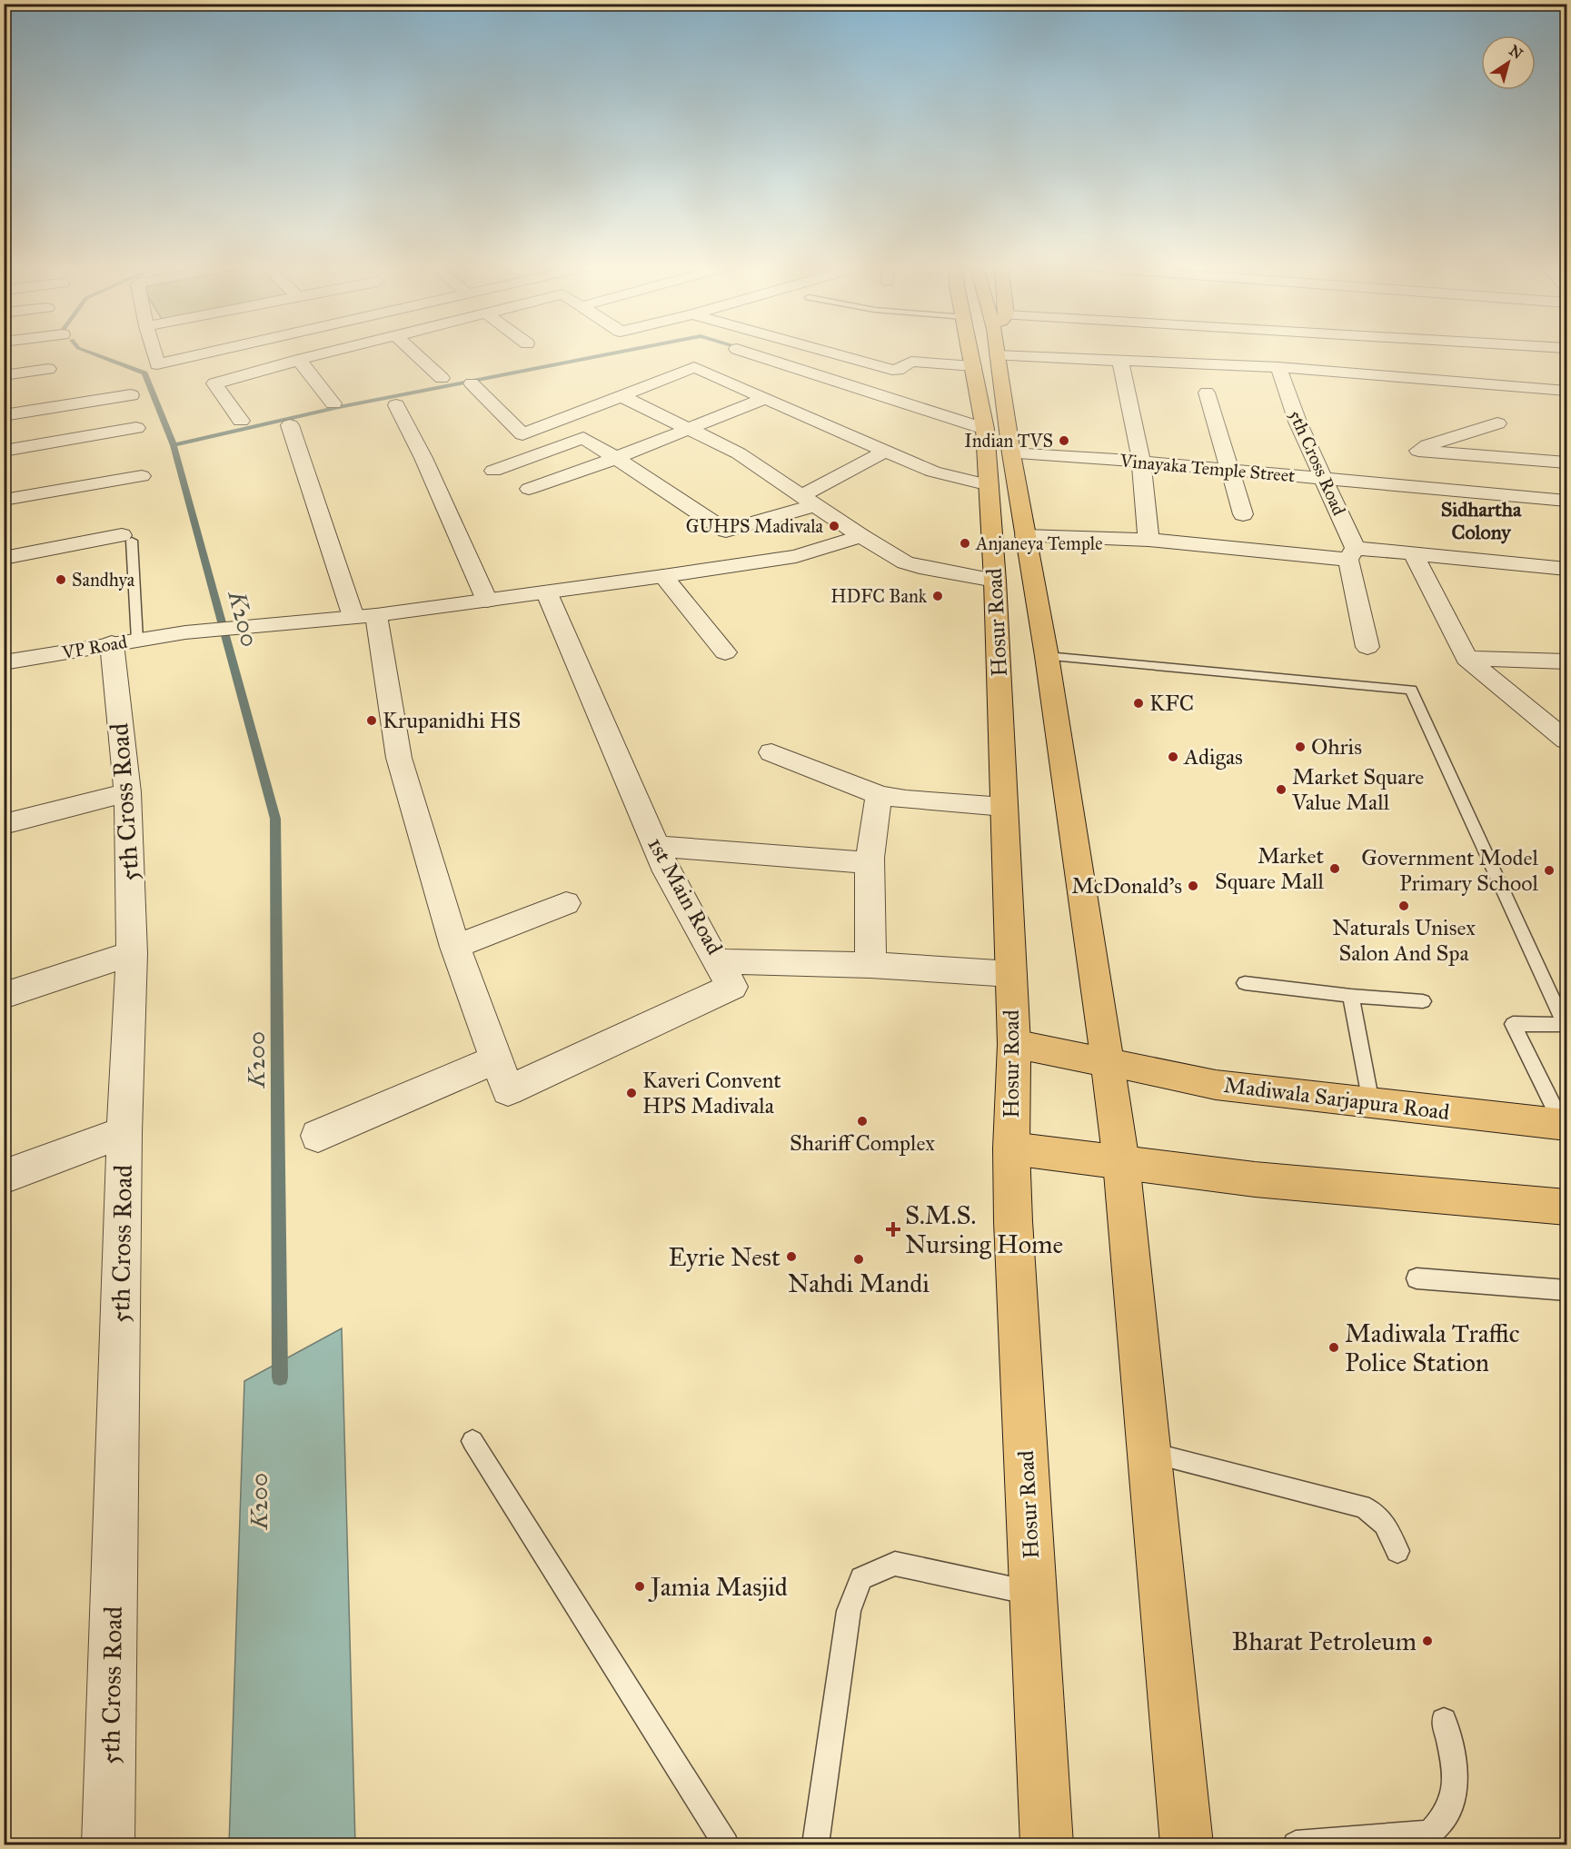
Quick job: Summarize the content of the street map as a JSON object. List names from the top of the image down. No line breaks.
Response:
{"streets":{"main road":["Hosur Road","Madiwala Sarjapura Road"],"street":["5th Cross Road","Vinayaka Temple Street","VP Road","1st Main Road"]},"crossings":[["5th Cross Road","Vinayaka Temple Street"],["5th Cross Road","VP Road"],["Vinayaka Temple Street","Hosur Road"],["Hosur Road","1st Main Road"],["Hosur Road","Madiwala Sarjapura Road"],["VP Road","1st Main Road"]],"districts":["Sidhartha Colony"],"water":["K200"],"places":{"other":["Indian TVS","GUHPS Madivala","Anjaneya Temple","Sandhya","HDFC Bank","KFC","Krupanidhi HS","Ohris","Adigas","Market Square Value Mall","Market Square Mall","Government Model Primary School","McDonald's","Naturals Unisex Salon And Spa","Kaveri Convent HPS Madivala","Shariff Complex","Eyrie Nest","Nahdi Mandi","Madiwala Traffic Police Station","Jamia Masjid","Bharat Petroleum"],"health":["S.M.S. Nursing Home"]},"north":"top right"}
